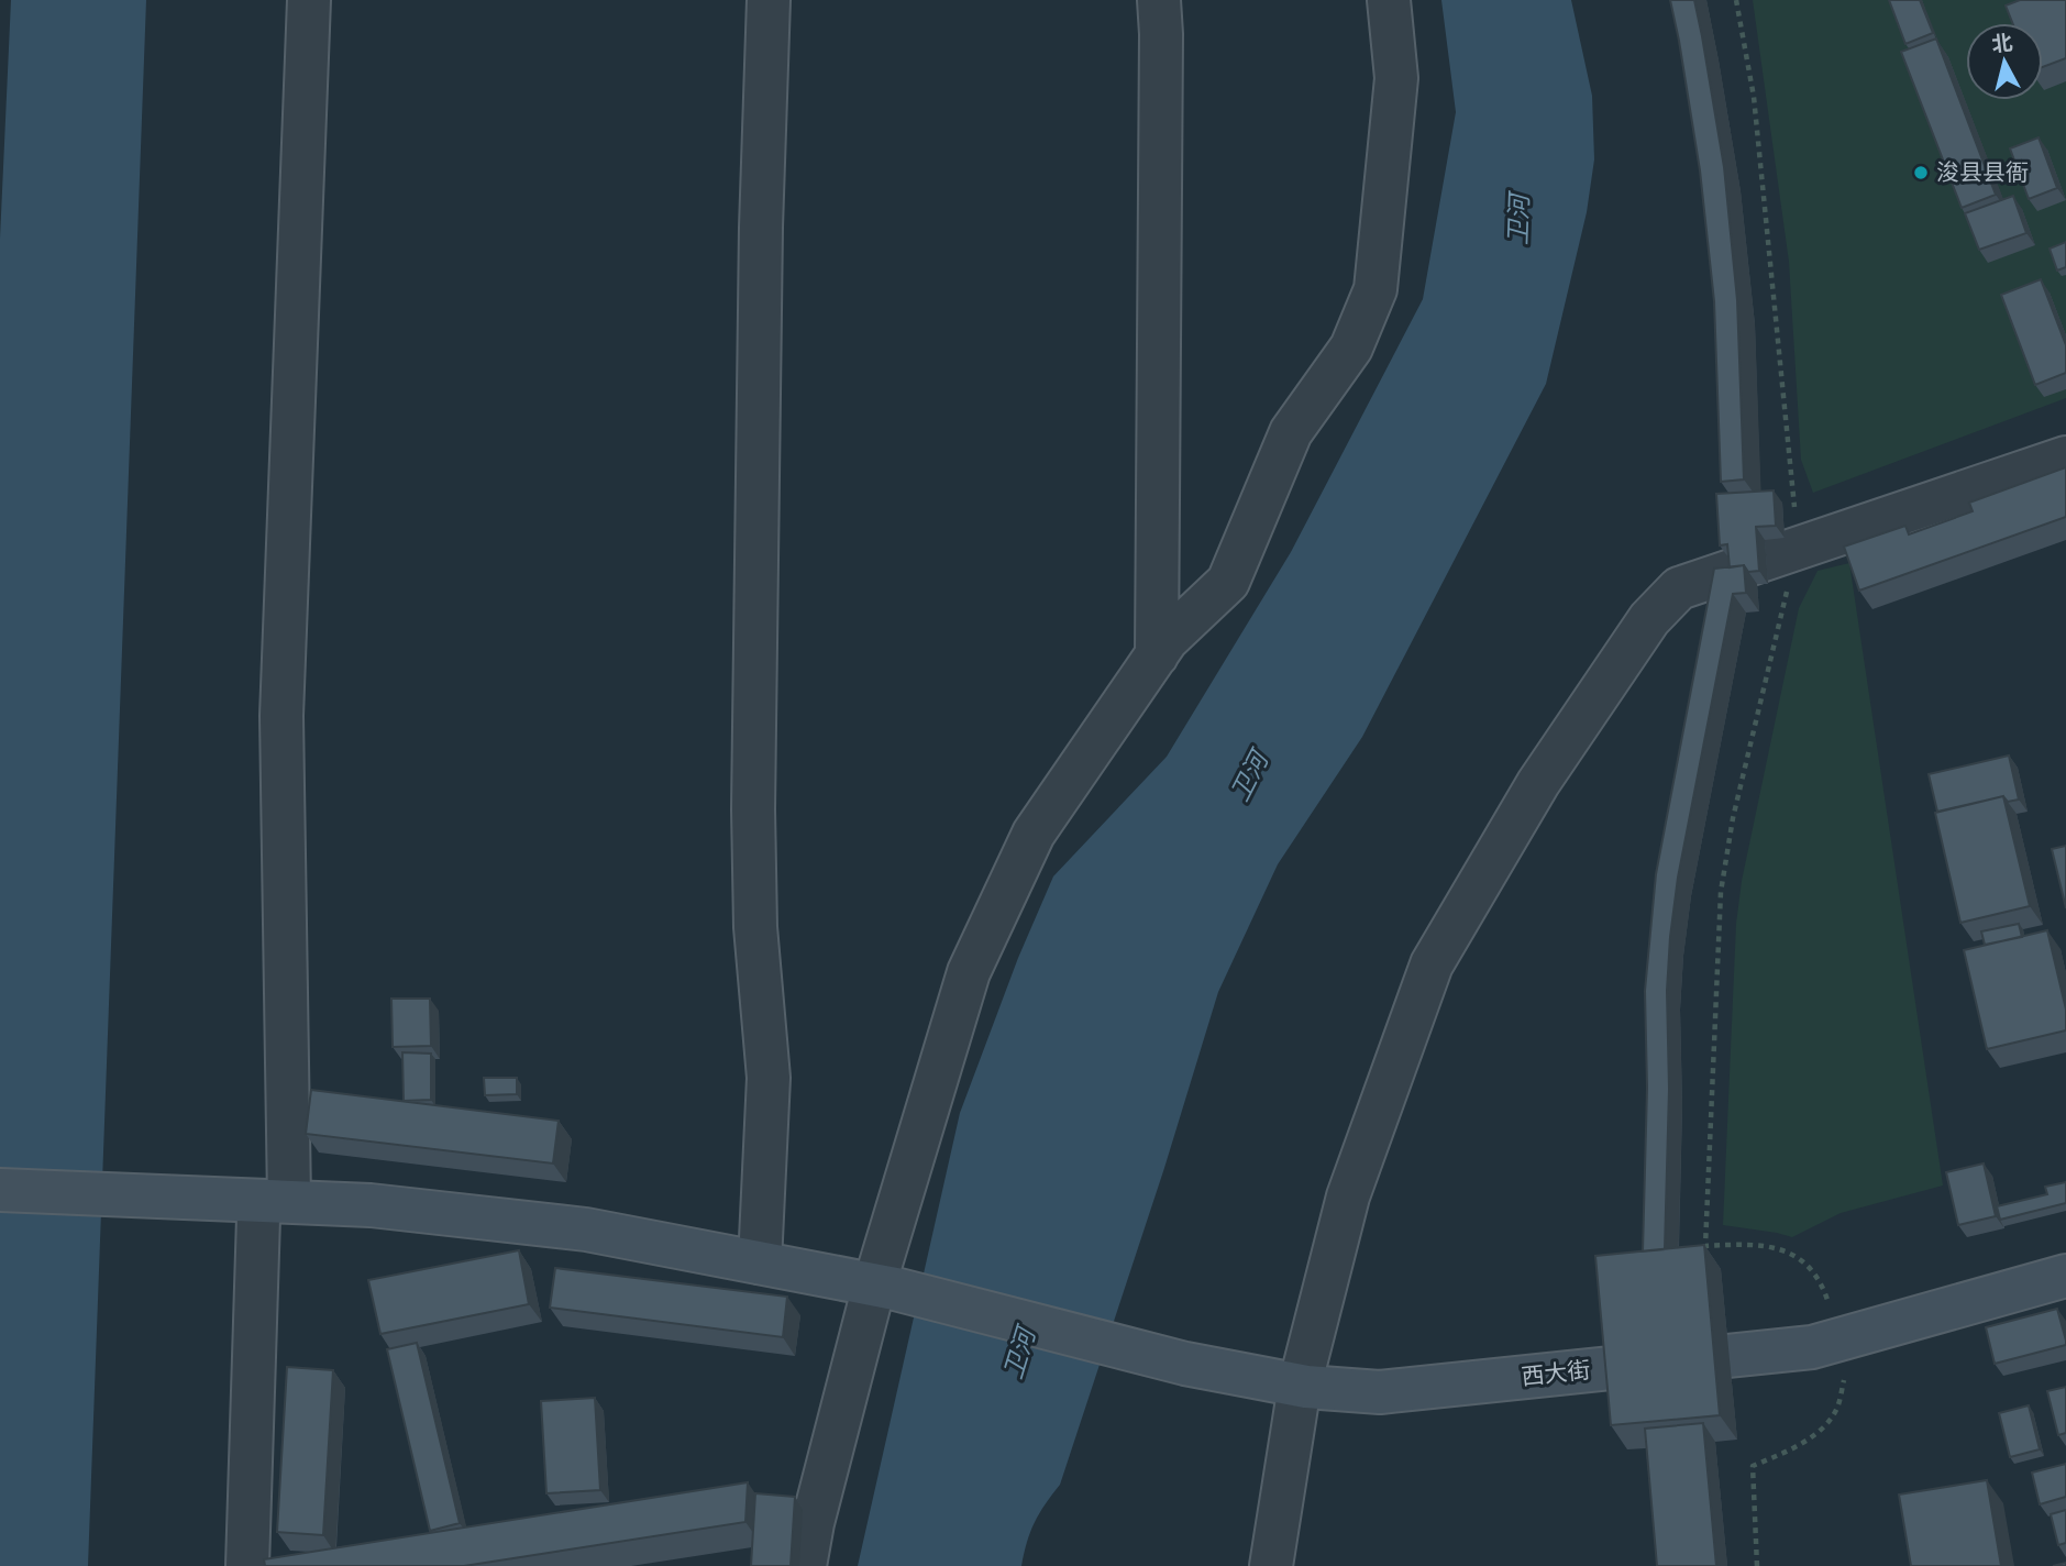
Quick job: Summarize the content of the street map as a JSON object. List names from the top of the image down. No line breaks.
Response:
{"streets":{"street":["西大街"]},"water":["卫河"],"places":["浚县县衙"],"north":"top"}
